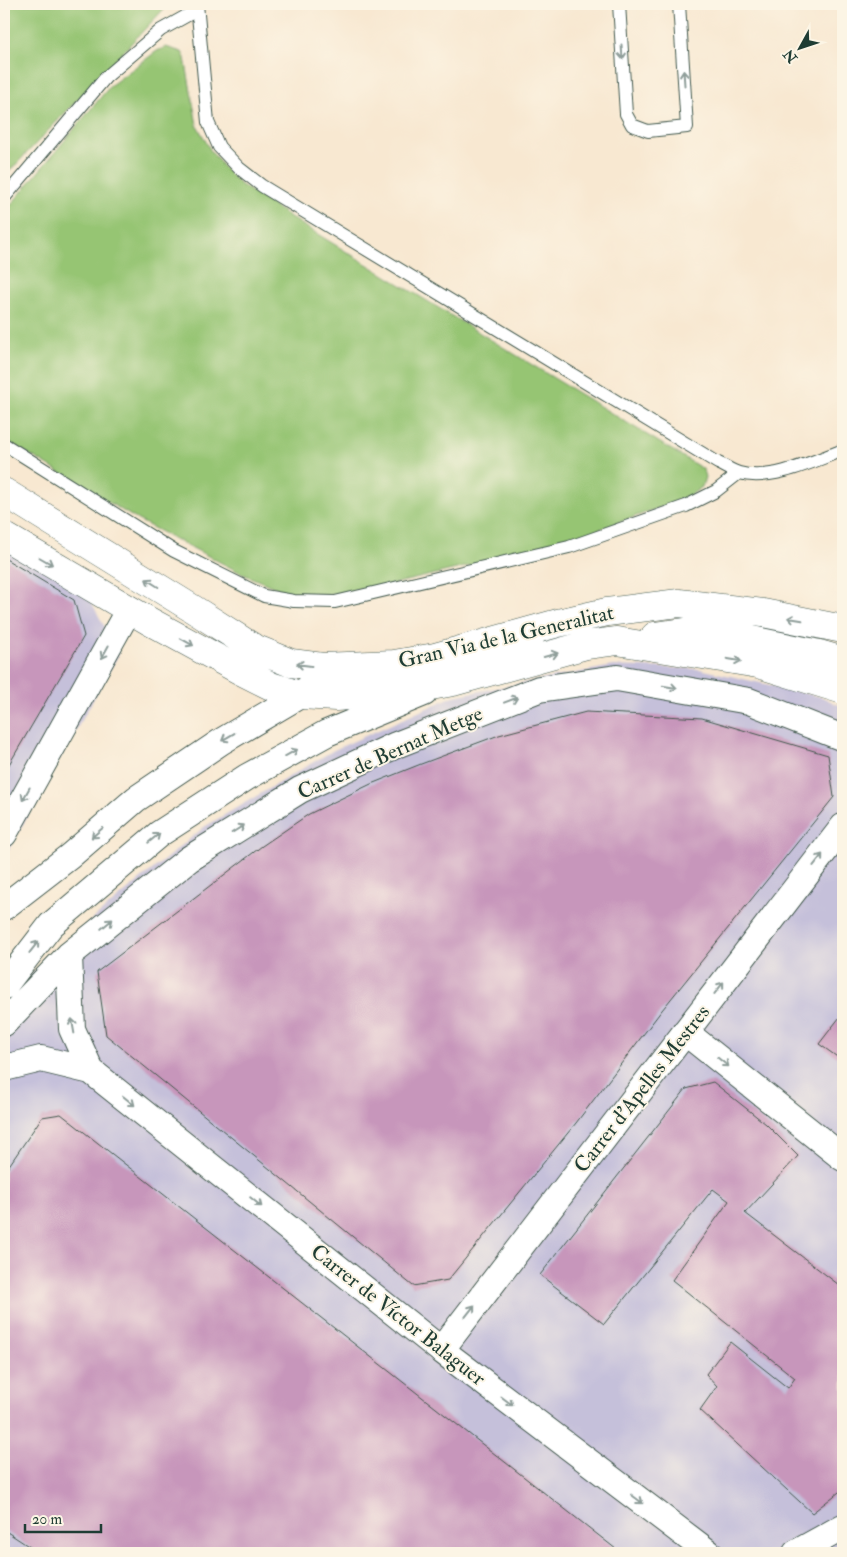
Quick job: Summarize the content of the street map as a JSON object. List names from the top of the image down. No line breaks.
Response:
{"streets":{"street":["Gran Via de la Generalitat","Carrer de Bernat Metge","Carrer d'Apelles Mestres","Carrer de Víctor Balaguer"]},"crossings":[["Gran Via de la Generalitat","Carrer de Bernat Metge"],["Carrer de Bernat Metge","Carrer de Víctor Balaguer"],["Carrer d'Apelles Mestres","Carrer de Víctor Balaguer"]],"one_way":["Carrer d'Apelles Mestres"],"scale_bar":"20 m","north":"bottom left"}
